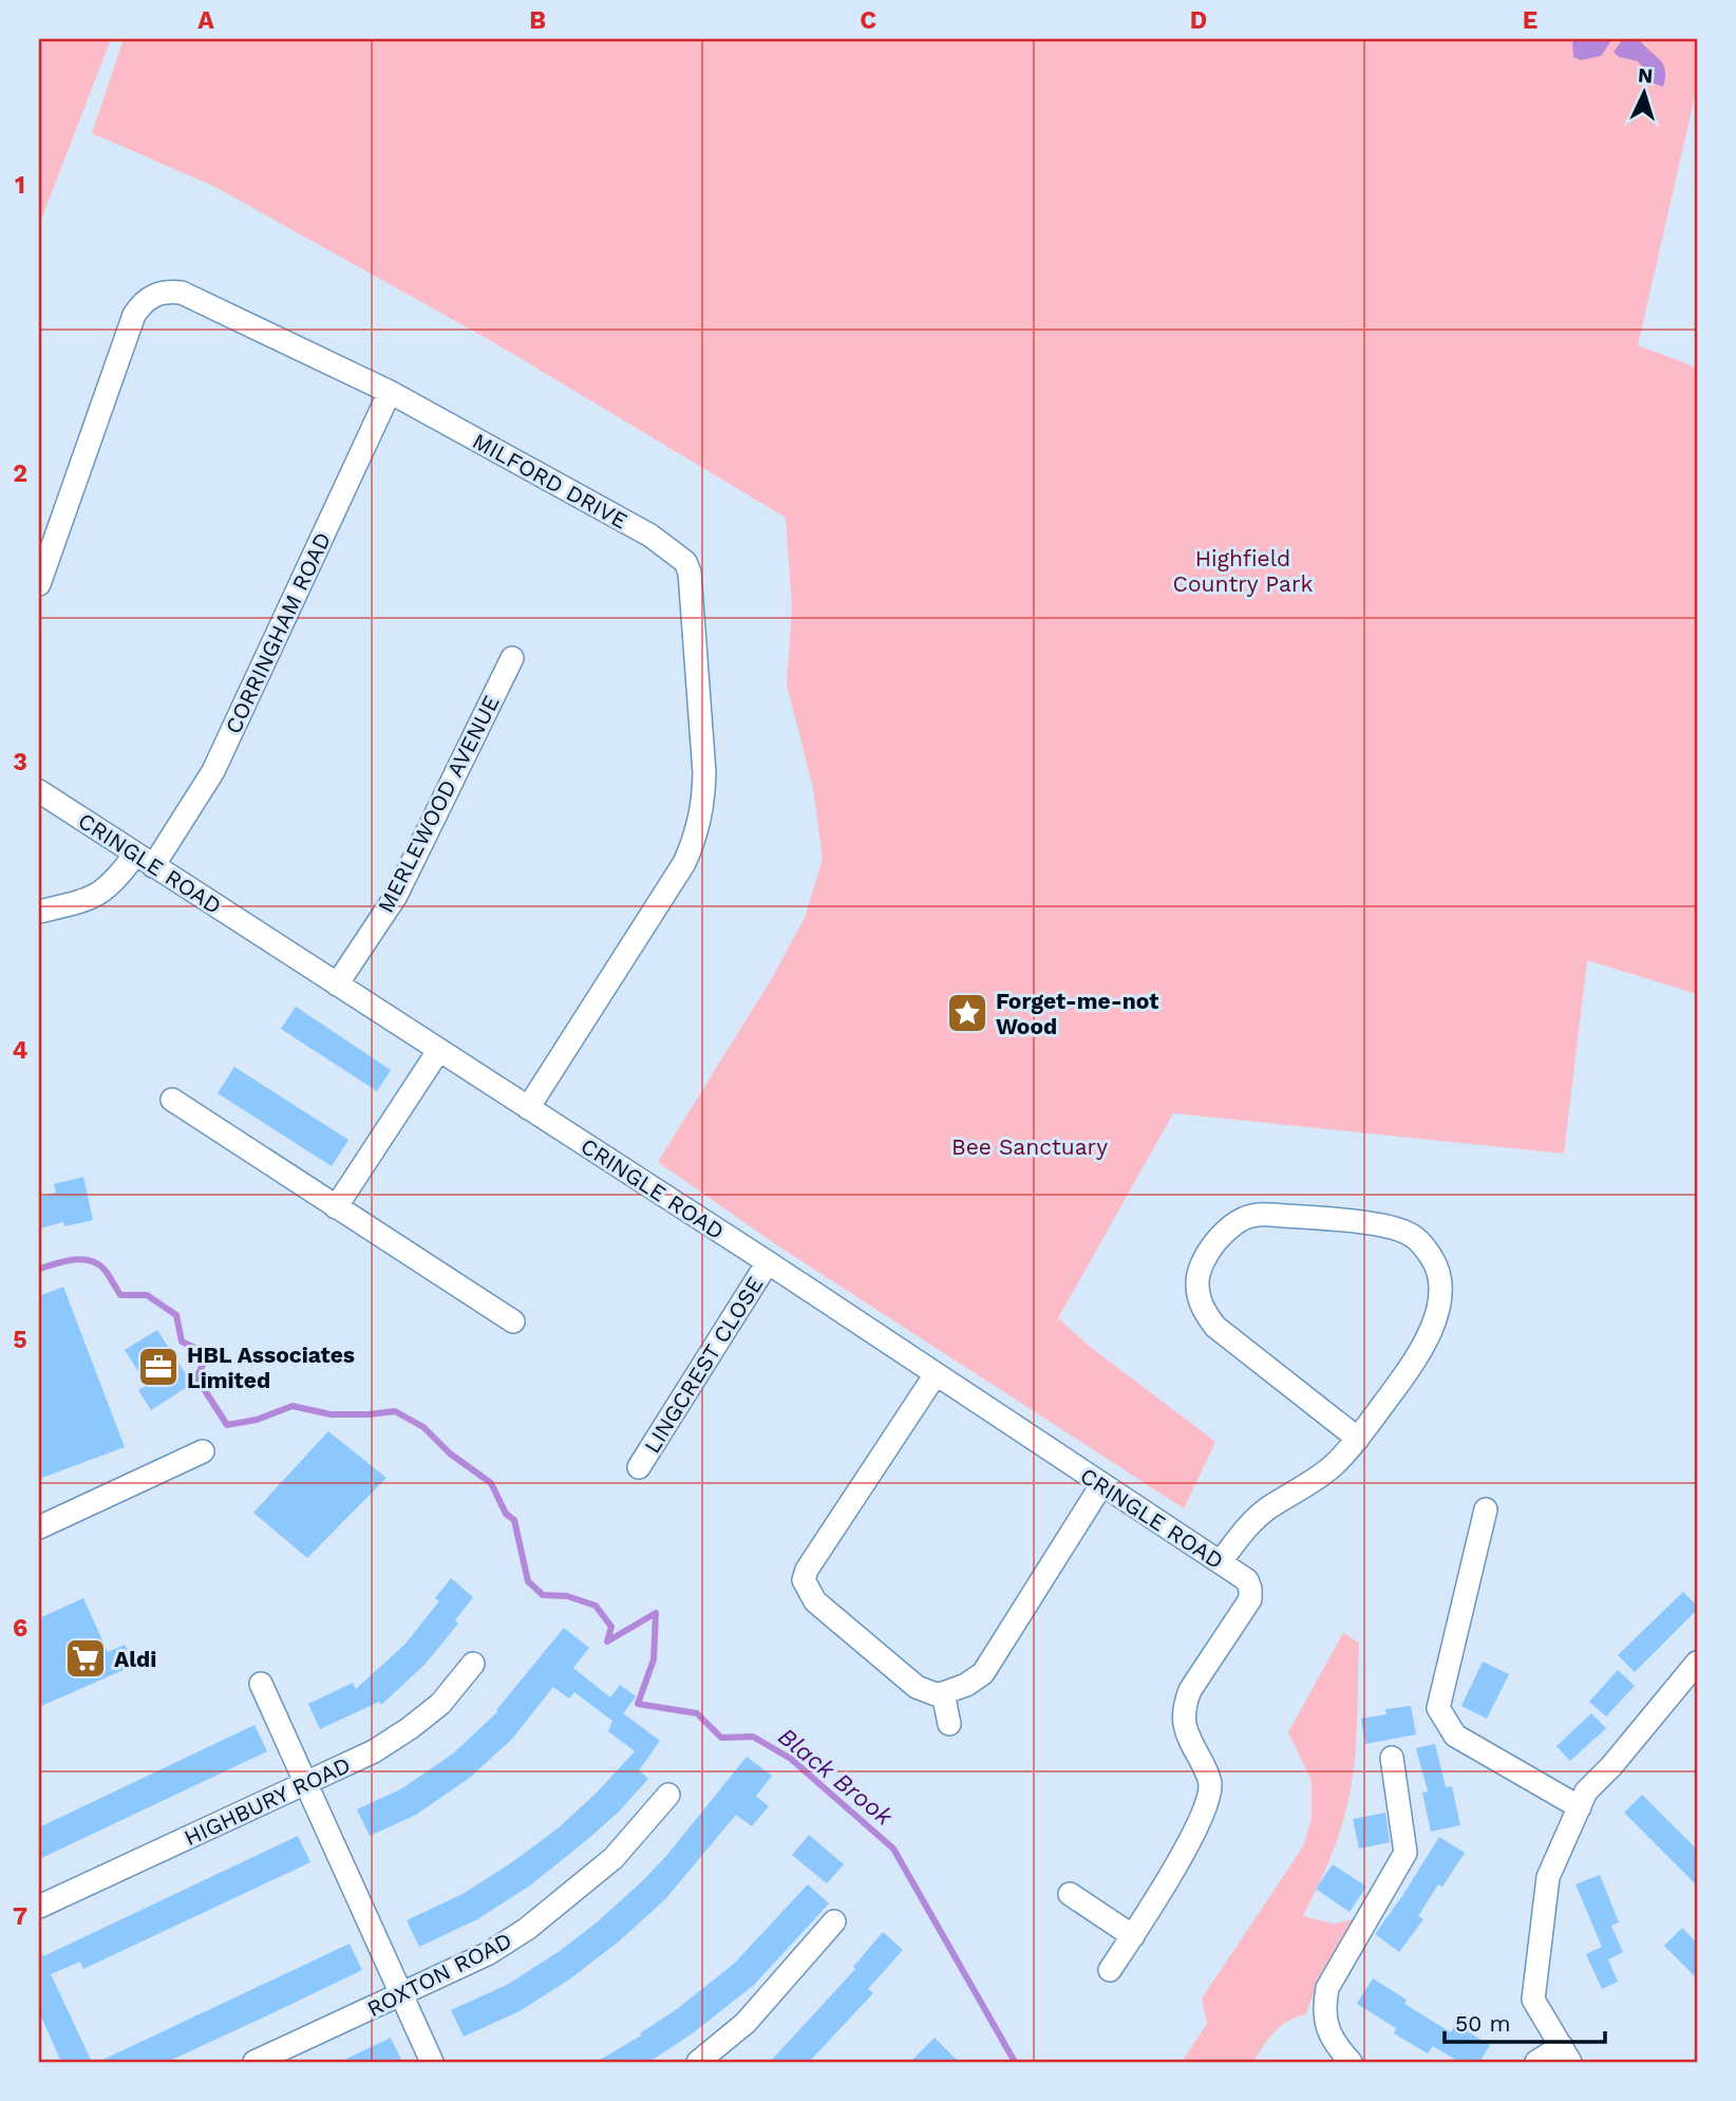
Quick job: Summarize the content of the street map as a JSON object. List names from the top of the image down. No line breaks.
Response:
{"streets":{"street":["MILFORD DRIVE","CORRINGHAM ROAD","MERLEWOOD AVENUE","CRINGLE ROAD","LINGCREST CLOSE","HIGHBURY ROAD","ROXTON ROAD"]},"crossings":[["MILFORD DRIVE","CORRINGHAM ROAD"],["MILFORD DRIVE","CRINGLE ROAD"],["CORRINGHAM ROAD","CRINGLE ROAD"],["MERLEWOOD AVENUE","CRINGLE ROAD"],["CRINGLE ROAD","LINGCREST CLOSE"]],"water":["Black Brook"],"parks":["Highfield Country Park","Bee Sanctuary"],"places":{"place":["Forget-me-not Wood"],"office":["HBL Associates Limited"],"supermarket":["Aldi"]},"scale_bar":"50 m","north":"top","grid":{"columns":["A","B","C","D","E"],"rows":["1","2","3","4","5","6","7"]}}
